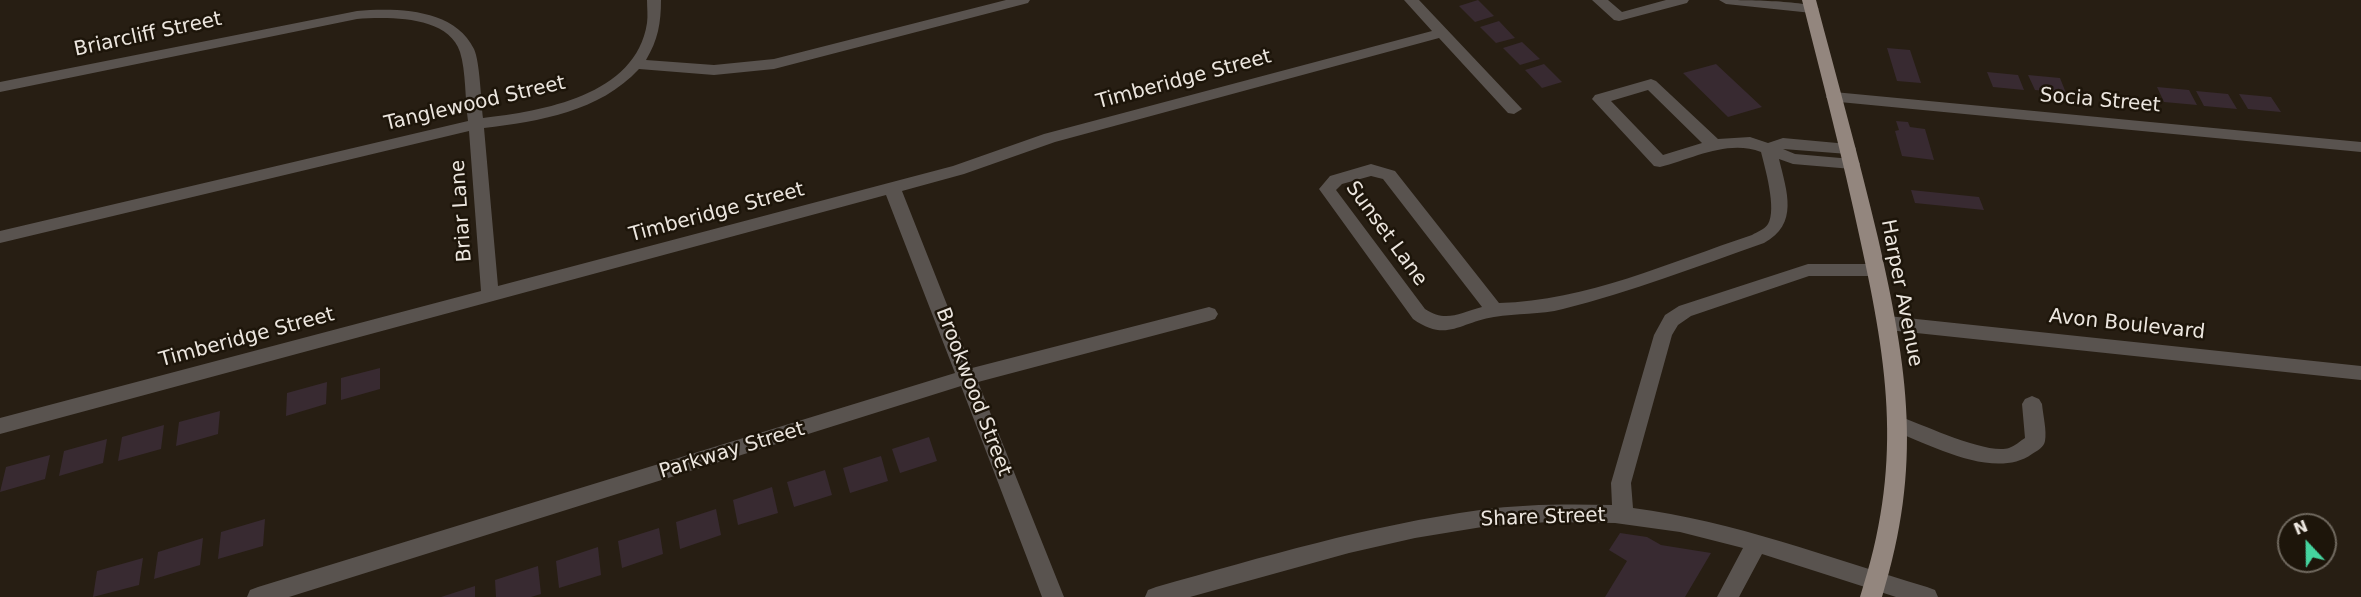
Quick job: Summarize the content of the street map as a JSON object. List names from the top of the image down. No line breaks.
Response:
{"streets":{"main road":["Harper Avenue"],"street":["Briarcliff Street","Timberidge Street","Socia Street","Tanglewood Street","Briar Lane","Sunset Lane","Avon Boulevard","Brookwood Street","Parkway Street","Share Street"]},"crossings":[["Briarcliff Street","Tanglewood Street"],["Briarcliff Street","Briar Lane"],["Timberidge Street","Briar Lane"],["Timberidge Street","Brookwood Street"],["Socia Street","Harper Avenue"],["Tanglewood Street","Briar Lane"],["Harper Avenue","Avon Boulevard"],["Harper Avenue","Share Street"],["Brookwood Street","Parkway Street"]],"north":"top"}
